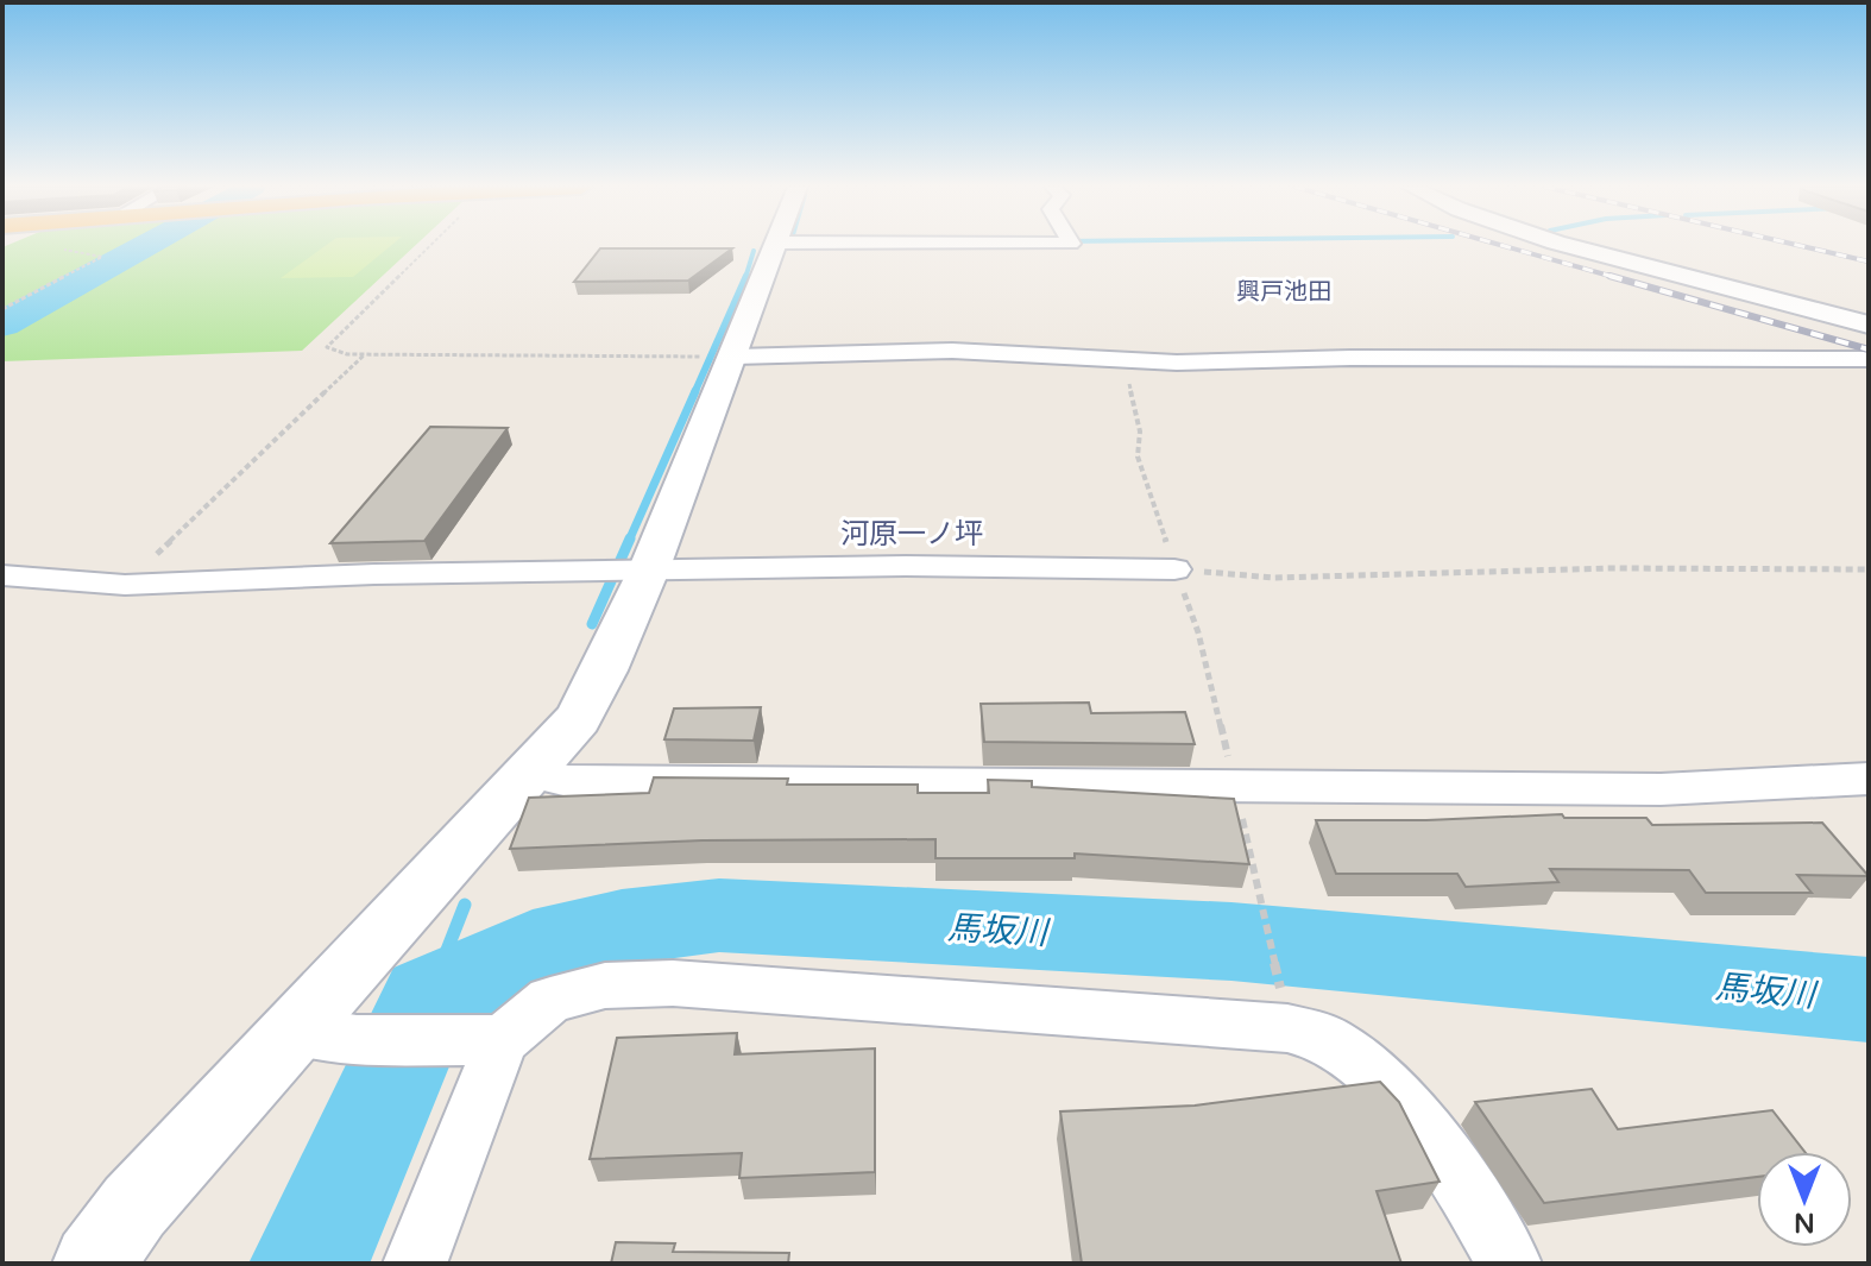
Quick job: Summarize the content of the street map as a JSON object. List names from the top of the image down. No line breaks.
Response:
{"districts":["興戸池田","河原一ノ坪"],"water":["馬坂川"],"north":"bottom"}
